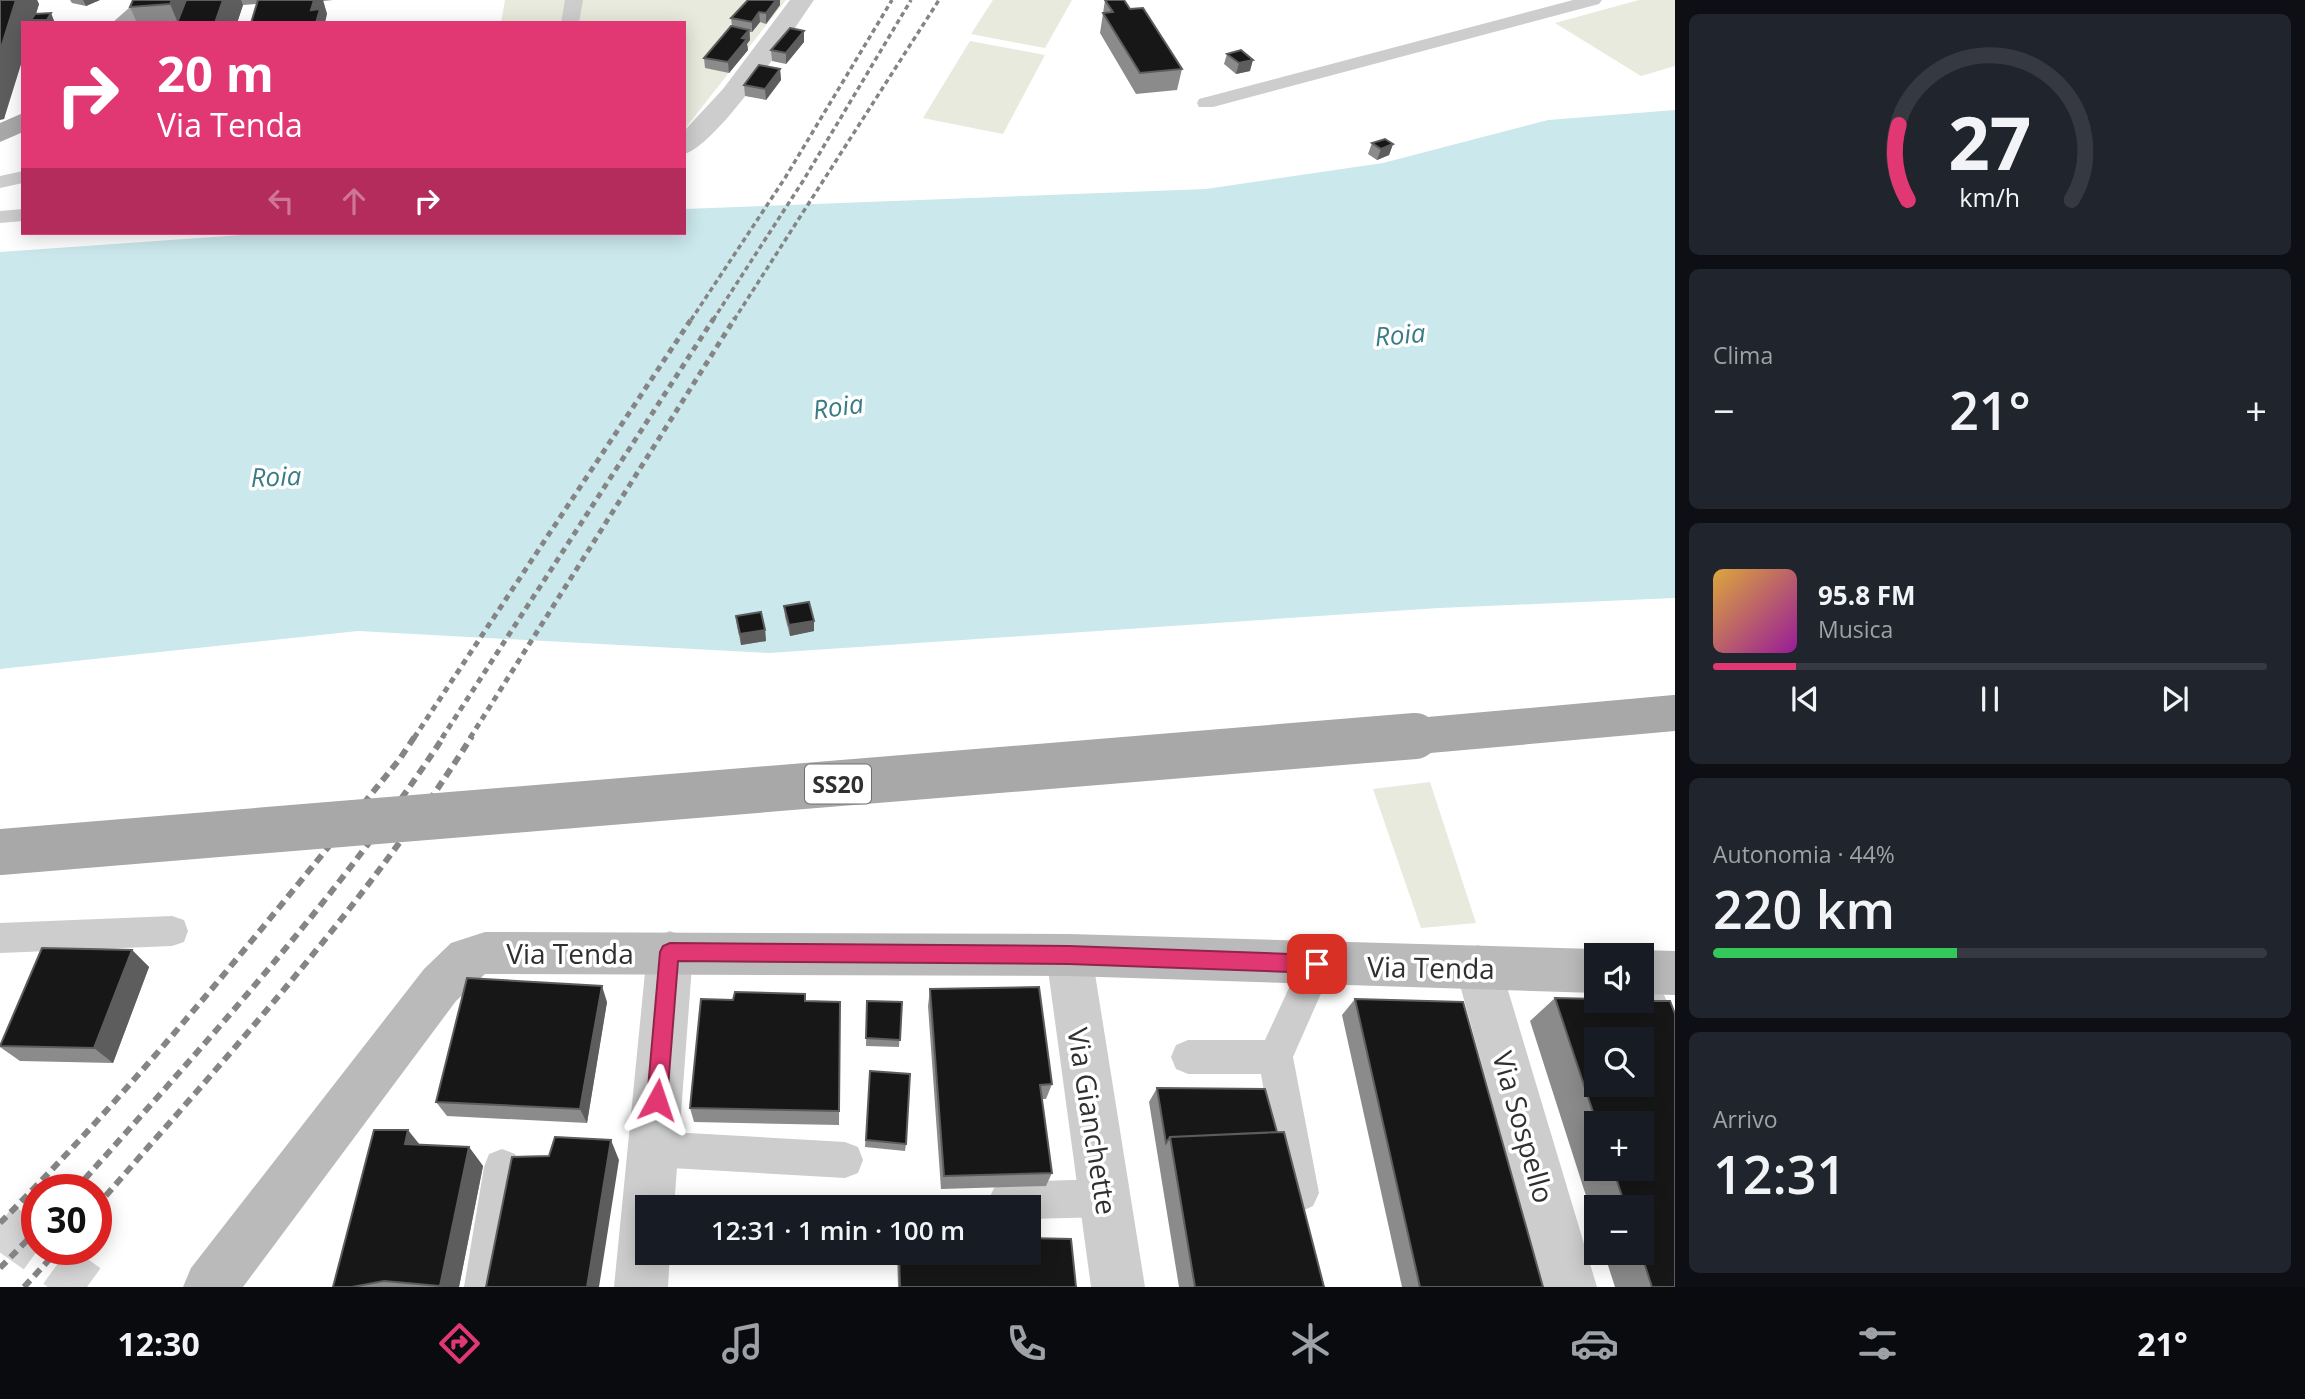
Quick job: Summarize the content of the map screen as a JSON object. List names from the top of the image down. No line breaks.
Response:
{"streets":{"main road":["SS20","Via Tenda"],"street":["Via Gianchette","Via Sospello"]},"crossings":[["Via Tenda","Via Gianchette"],["Via Tenda","Via Sospello"]],"water":["Roia"],"page":{"turn":["20 m","Via Tenda"],"tile":["Clima",["Autonomia · 44%","220 km"],["Arrivo","12:31"]],"heat":["−","21°","+"],"song":["95.8 FM","Musica"],"map_buttons":["+","−"],"limit":"30","trip":"12:31 · 1 min · 100 m","tabs":["12:30","21°"],"gauge":["27","km/h"]}}
